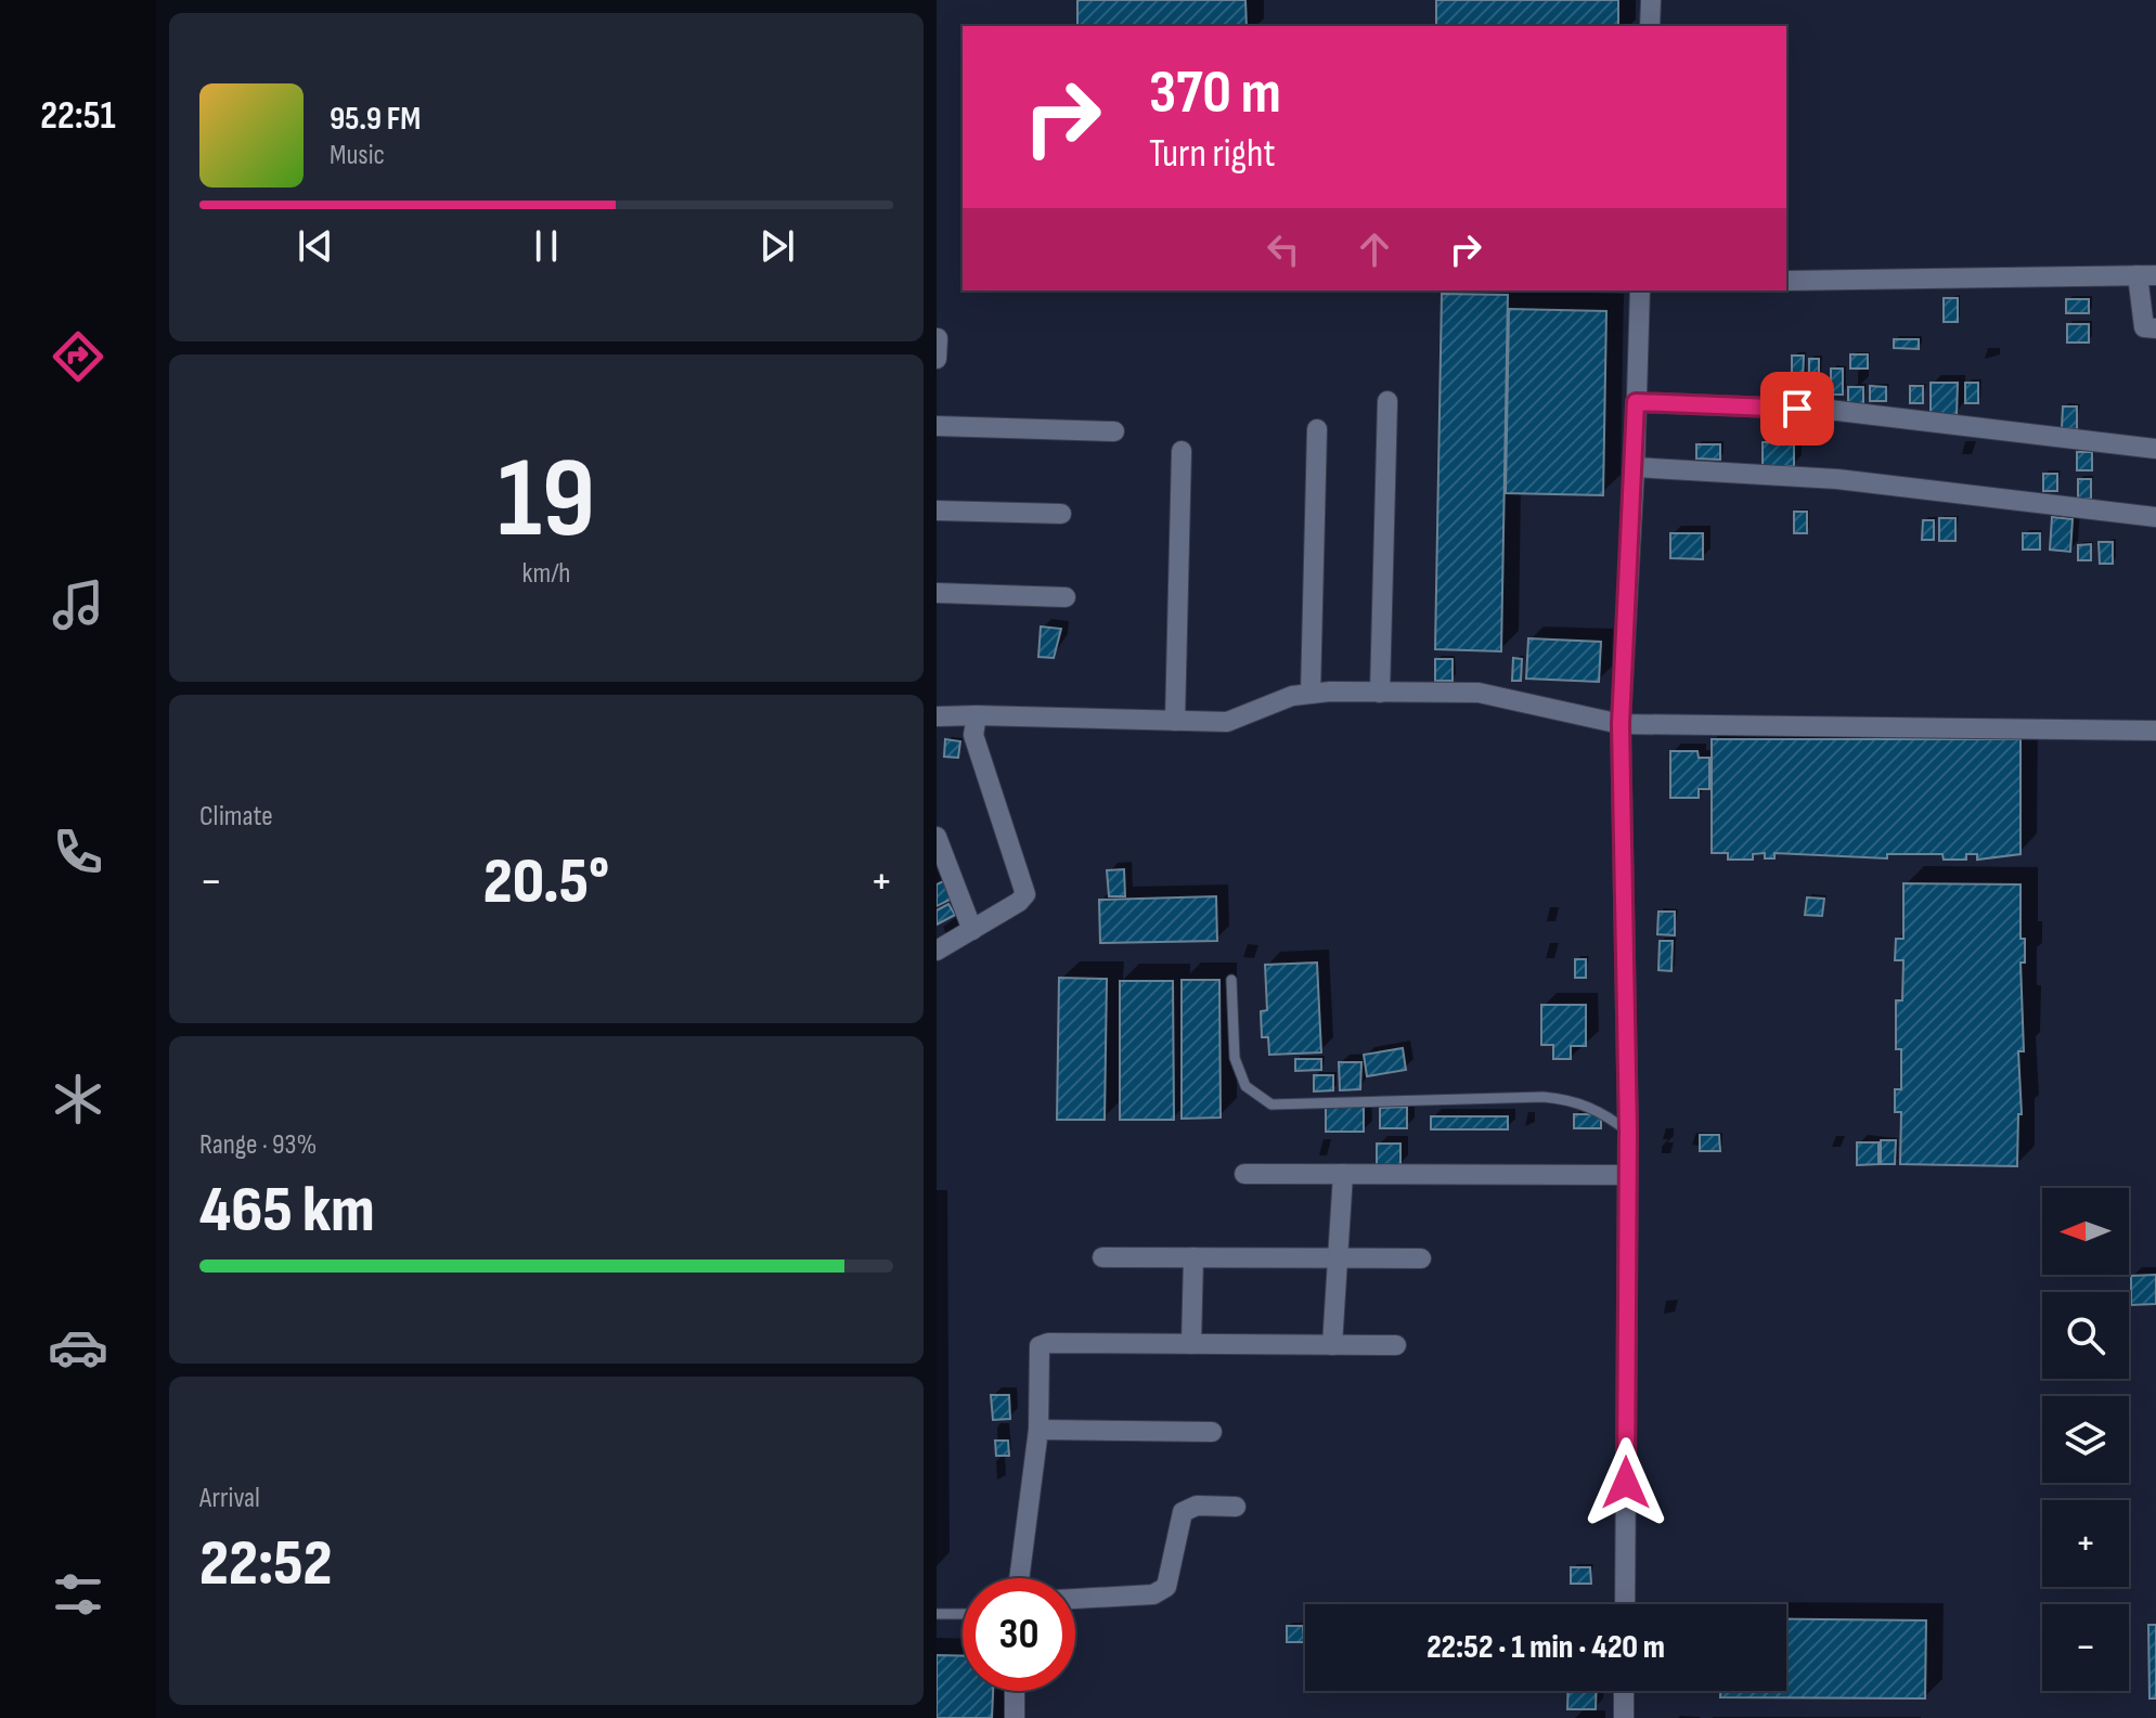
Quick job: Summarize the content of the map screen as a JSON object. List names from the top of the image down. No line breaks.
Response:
{"north":"left","page":{"tabs":"22:51","turn":["370 m","Turn right"],"song":["95.9 FM","Music"],"tile":[["19","km/h"],"Climate",["Range · 93%","465 km"],["Arrival","22:52"]],"heat":["−","20.5°","+"],"map_buttons":["+","−"],"limit":"30","trip":"22:52 · 1 min · 420 m"}}
